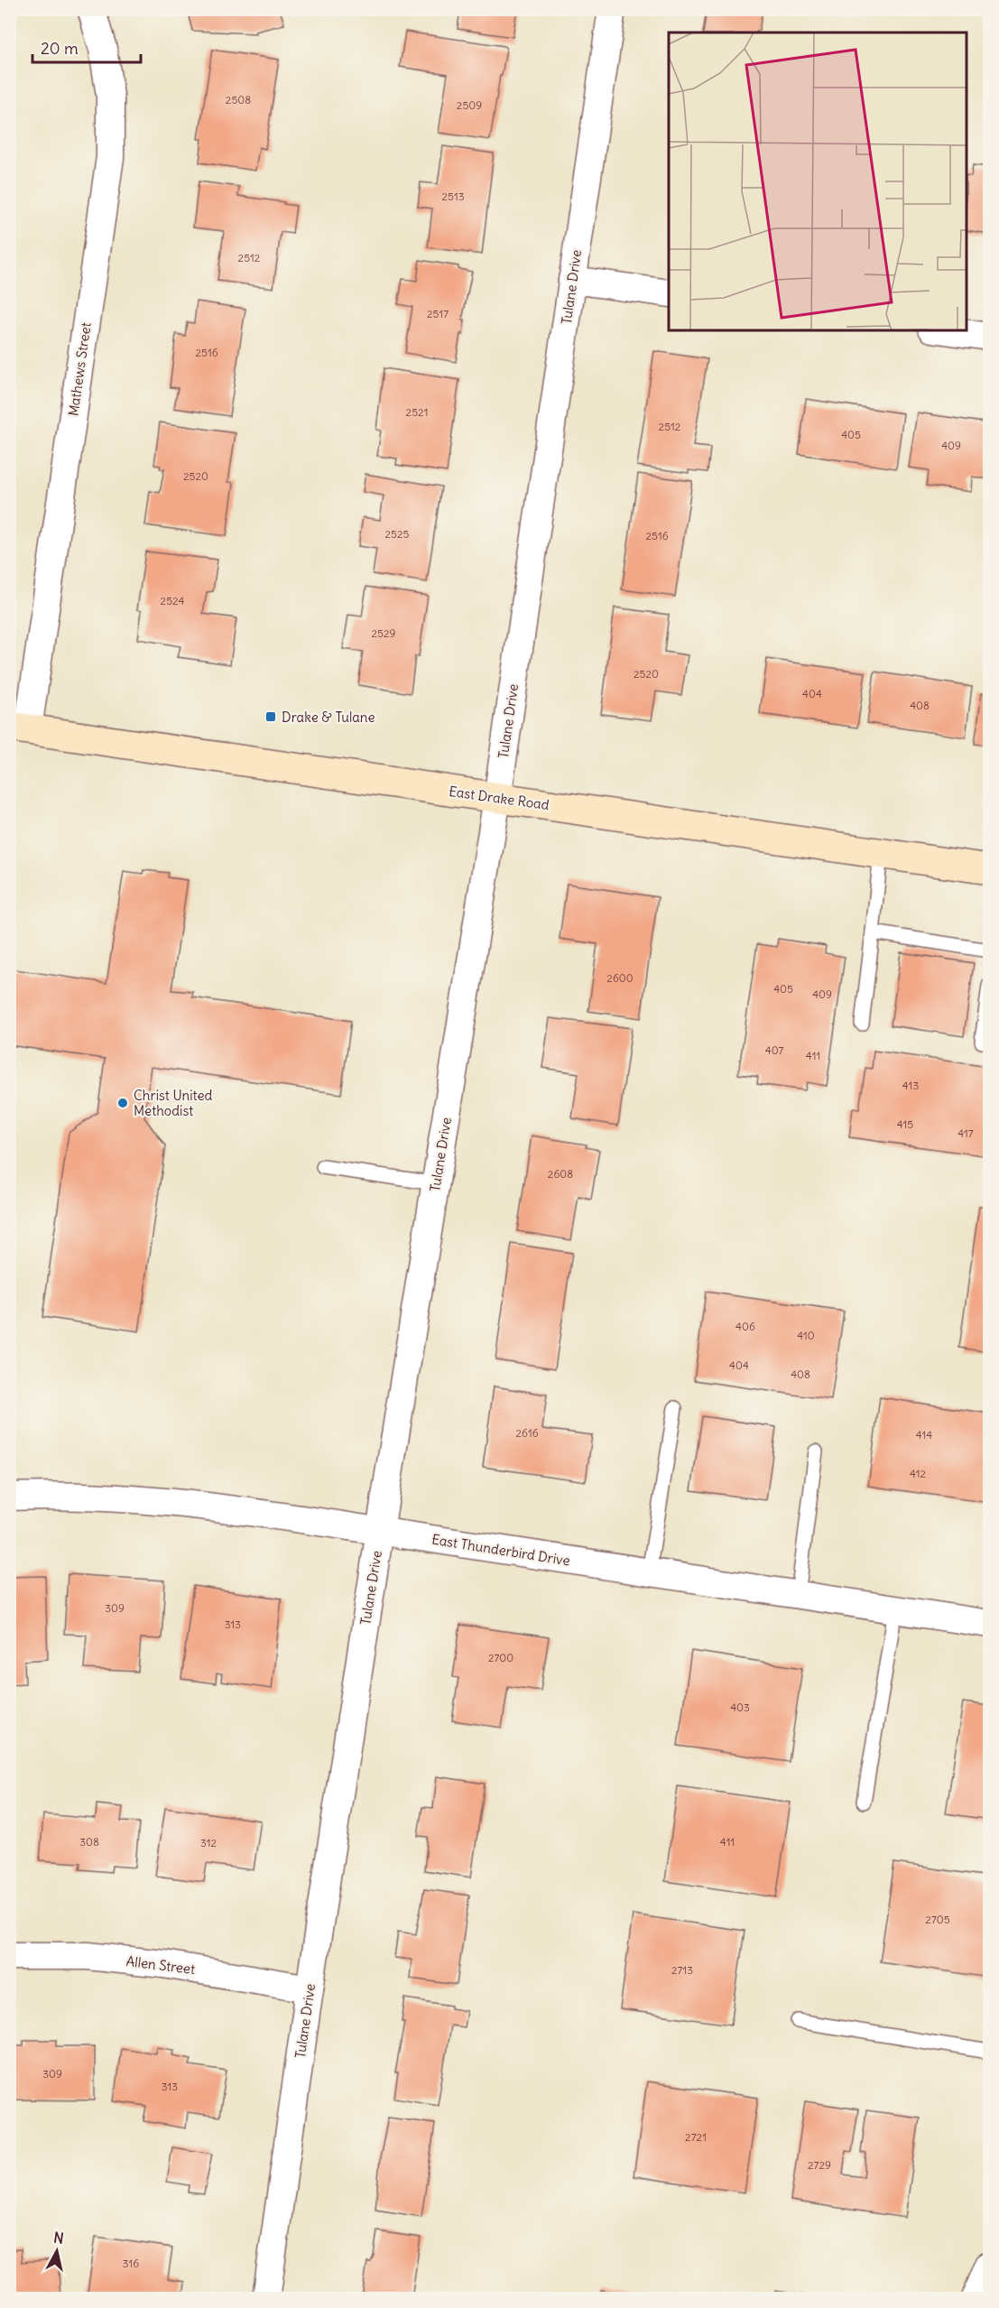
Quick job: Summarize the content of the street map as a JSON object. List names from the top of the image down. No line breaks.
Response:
{"streets":{"main road":["East Drake Road"],"street":["Tulane Drive","Mathews Street","East Thunderbird Drive","Allen Street"]},"crossings":[["Tulane Drive","East Drake Road"],["Tulane Drive","East Thunderbird Drive"],["Tulane Drive","Allen Street"],["Mathews Street","East Drake Road"]],"places":{"transit":["Drake & Tulane"],"other":["Christ United Methodist"]},"house_numbers":["2508","2509","2513","2512","2517","2516","2521","2512","405","409","2520","2525","2516","2524","2529","2520","404","408","2600","405","409","407","411","413","415","417","2608","406","410","404","408","2616","414","412","309","313","2700","403","308","411","312","2705","2713","309","313","2721","2729","316"],"scale_bar":"20 m","north":"top"}
